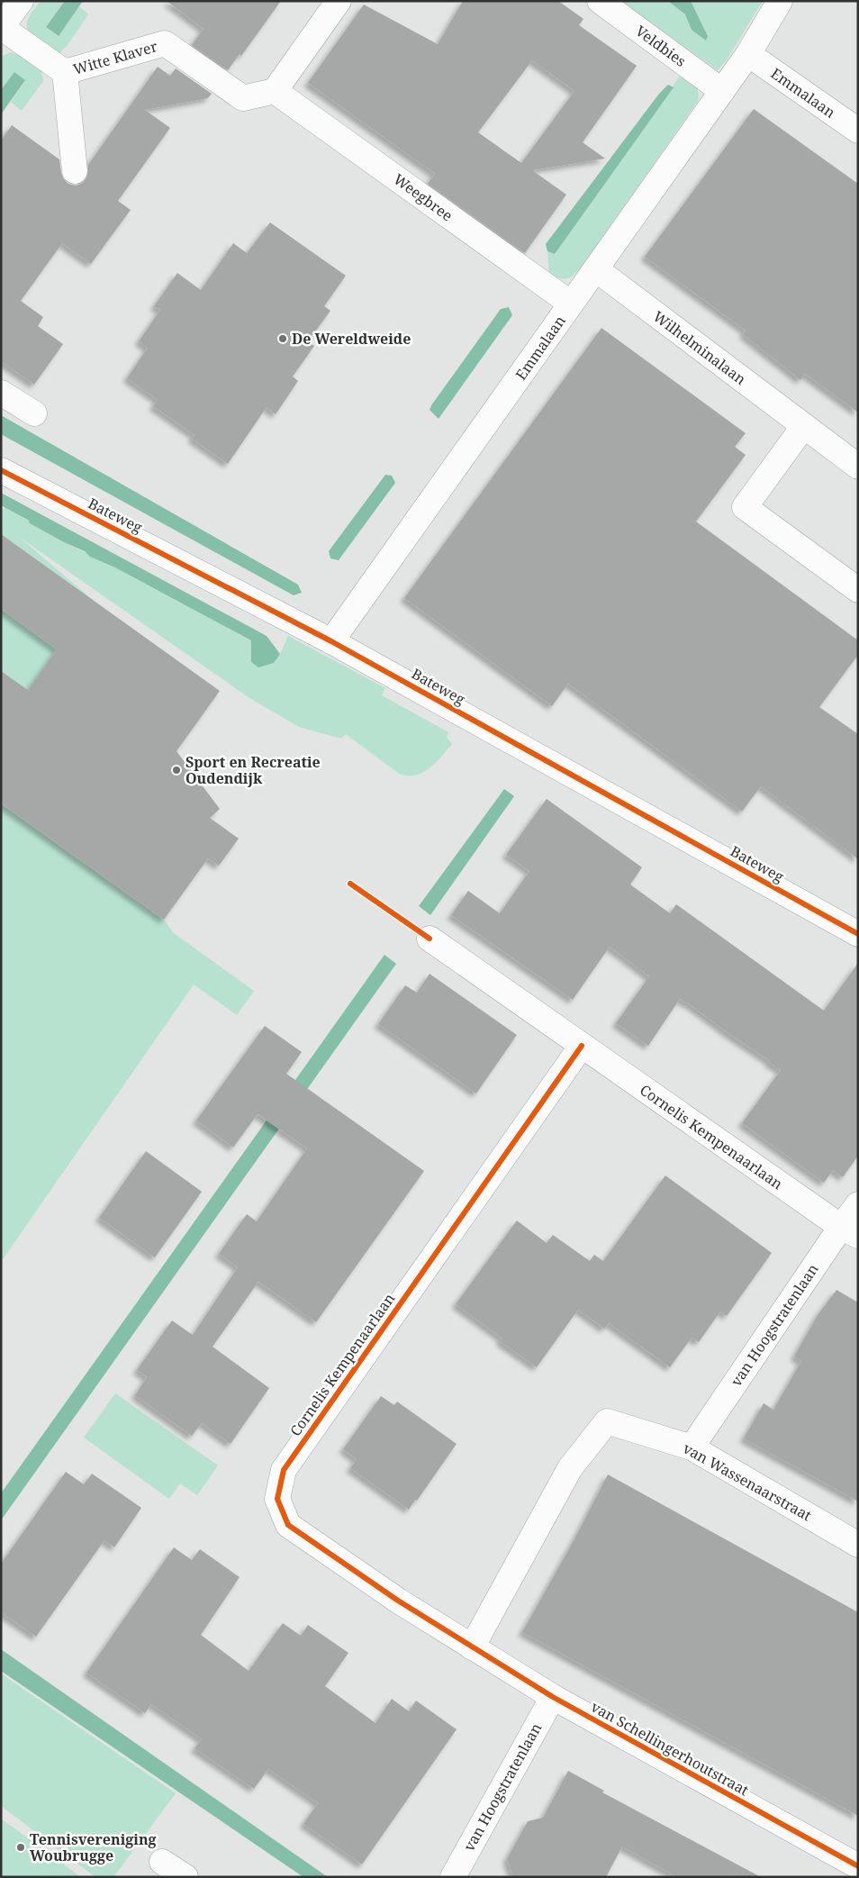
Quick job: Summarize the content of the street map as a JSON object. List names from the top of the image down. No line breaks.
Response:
{"streets":{"street":["Veldbies","Witte Klaver","Emmalaan","Weegbree","Wilhelminalaan","Bateweg","Cornelis Kempenaarlaan","van Hoogstratenlaan","van Wassenaarstraat","van Schellingerhoutstraat"]},"crossings":[["Veldbies","Emmalaan"],["Witte Klaver","Weegbree"],["Emmalaan","Weegbree"],["Emmalaan","Wilhelminalaan"],["Emmalaan","Bateweg"],["Cornelis Kempenaarlaan","van Hoogstratenlaan"],["Cornelis Kempenaarlaan","van Wassenaarstraat"],["Cornelis Kempenaarlaan","van Schellingerhoutstraat"],["van Hoogstratenlaan","van Wassenaarstraat"],["van Hoogstratenlaan","van Schellingerhoutstraat"],["van Wassenaarstraat","van Schellingerhoutstraat"]],"places":["De Wereldweide","Sport en Recreatie Oudendijk","Tennisvereniging Woubrugge"]}
